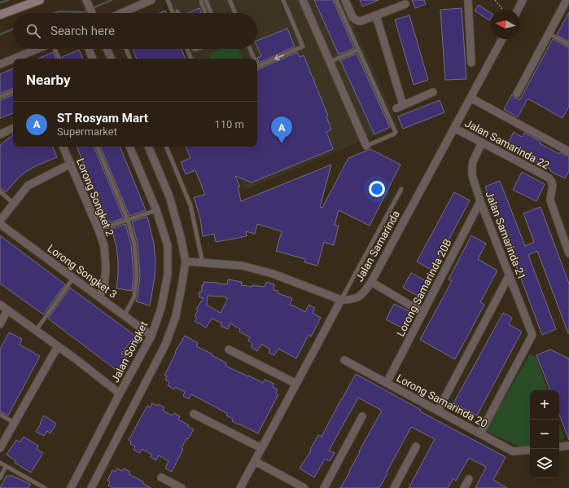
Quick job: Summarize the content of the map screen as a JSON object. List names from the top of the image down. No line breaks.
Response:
{"streets":{"street":["Jalan Samarinda 22","Lorong Songket 2","Jalan Samarinda 21","Jalan Samarinda","Lorong Songket 3","Lorong Samarinda 20B","Jalan Songket","Lorong Samarinda 20"]},"crossings":[["Jalan Samarinda 22","Jalan Samarinda 21"],["Jalan Samarinda 22","Jalan Samarinda"],["Lorong Songket 2","Lorong Songket 3"],["Jalan Samarinda 21","Lorong Samarinda 20B"],["Jalan Samarinda 21","Lorong Samarinda 20"],["Lorong Songket 3","Jalan Songket"],["Lorong Samarinda 20B","Lorong Samarinda 20"]],"north":"left","page":{"search":"Search here","heading":"Nearby","list":[{"mark":"A","name":"ST Rosyam Mart","note":"Supermarket","value":"110 m"}],"pins":"A","map_buttons":["+","−"]}}
